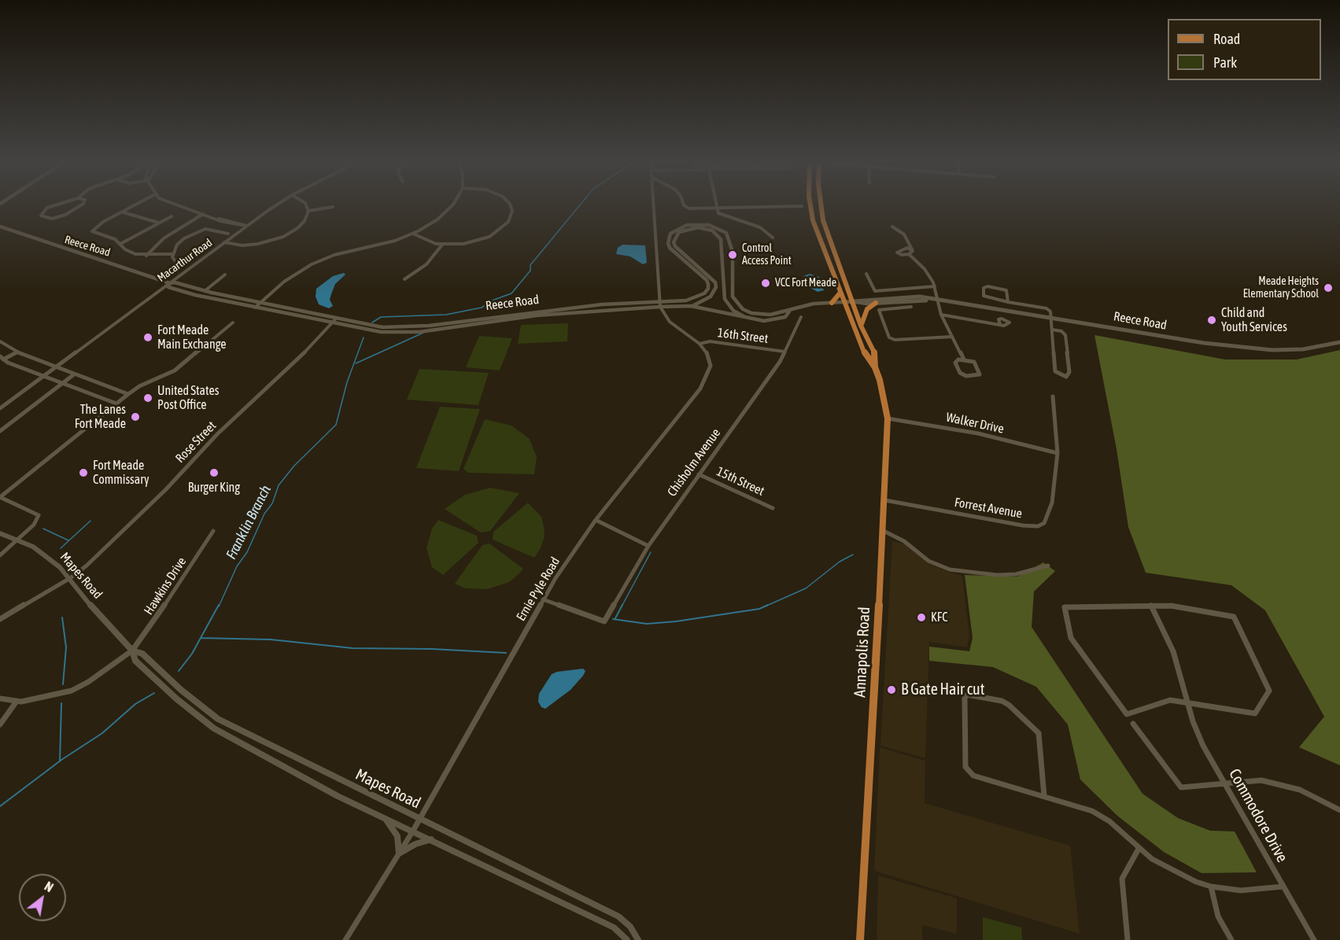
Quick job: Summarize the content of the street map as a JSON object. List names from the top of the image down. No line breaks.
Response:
{"streets":{"main road":["Reece Road","Annapolis Road"],"street":["Macarthur Road","16th Street","Walker Drive","Rose Street","Chisholm Avenue","15th Street","Forrest Avenue","Mapes Road","Hawkins Drive","Ernie Pyle Road","Commodore Drive"]},"crossings":[["Reece Road","Macarthur Road"],["Reece Road","Rose Street"],["Reece Road","Ernie Pyle Road"],["Reece Road","Annapolis Road"],["16th Street","Chisholm Avenue"],["16th Street","Ernie Pyle Road"],["Walker Drive","Forrest Avenue"],["Walker Drive","Annapolis Road"],["Rose Street","Mapes Road"],["Chisholm Avenue","15th Street"],["Chisholm Avenue","Ernie Pyle Road"],["Forrest Avenue","Annapolis Road"],["Mapes Road","Hawkins Drive"],["Mapes Road","Ernie Pyle Road"]],"water":["Franklin Branch"],"places":["Control Access Point","VCC Fort Meade","Meade Heights Elementary School","Child and Youth Services","Fort Meade Main Exchange","United States Post Office","The Lanes Fort Meade","Fort Meade Commissary","Burger King","KFC","B Gate Hair cut"],"legend":["Road","Park"],"north":"top right"}
